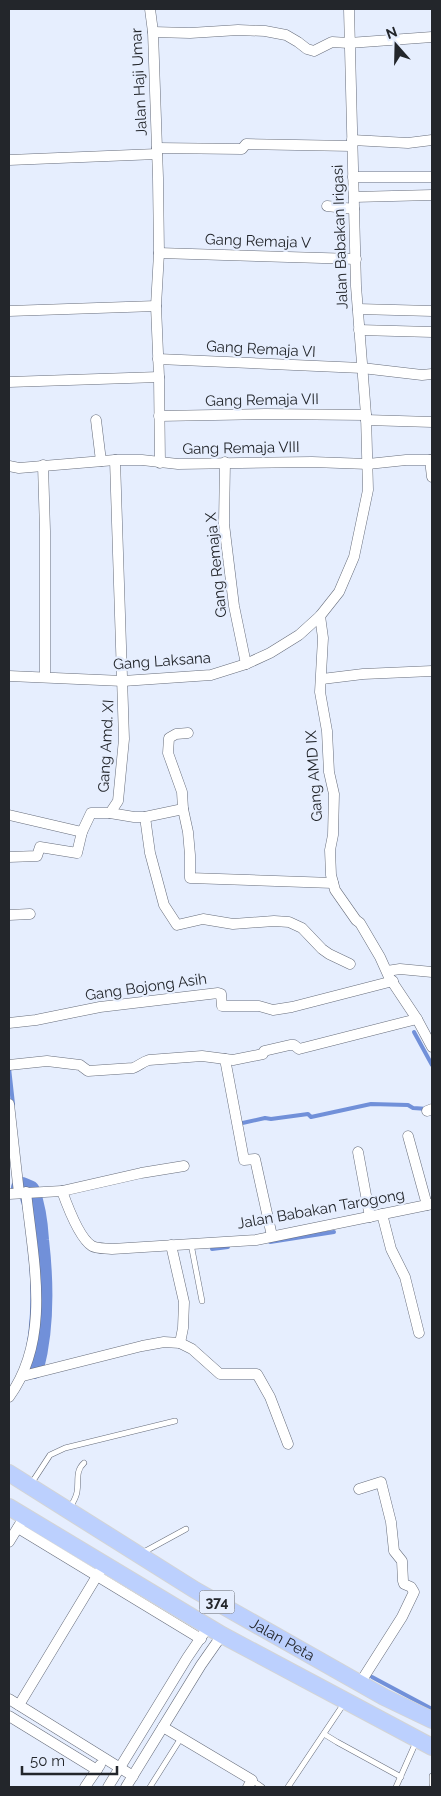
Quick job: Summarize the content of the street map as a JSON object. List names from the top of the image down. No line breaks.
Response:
{"streets":{"main road":["374","Jalan Peta"],"street":["Jalan Haji Umar","Jalan Babakan Irigasi","Gang Remaja V","Gang Remaja VI","Gang Remaja VII","Gang Remaja VIII","Gang Remaja X","Gang Laksana","Gang Amd. XI","Gang AMD IX","Gang Bojong Asih","Jalan Babakan Tarogong"]},"crossings":[["Jalan Haji Umar","Gang Remaja V"],["Jalan Haji Umar","Gang Remaja VI"],["Jalan Haji Umar","Gang Remaja VII"],["Jalan Haji Umar","Gang Remaja VIII"],["Jalan Babakan Irigasi","Gang Remaja V"],["Jalan Babakan Irigasi","Gang Remaja VI"],["Jalan Babakan Irigasi","Gang Remaja VII"],["Jalan Babakan Irigasi","Gang Remaja VIII"],["Jalan Babakan Irigasi","Gang Laksana"],["Gang Remaja VIII","Gang Remaja X"],["Gang Remaja VIII","Gang Laksana"],["Gang Remaja VIII","Gang Amd. XI"],["Gang Remaja X","Gang Laksana"],["Gang Laksana","Gang Amd. XI"],["Gang Laksana","Gang AMD IX"],["Gang AMD IX","Gang Bojong Asih"]],"scale_bar":"50 m","north":"top"}
